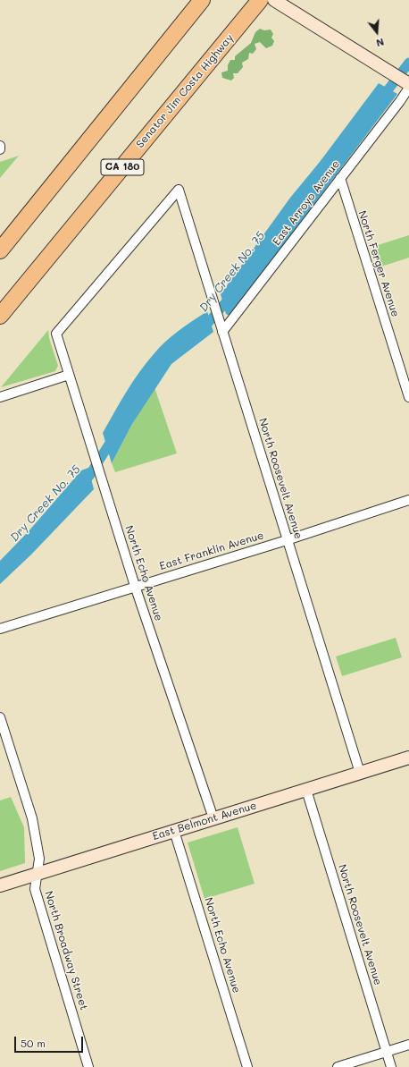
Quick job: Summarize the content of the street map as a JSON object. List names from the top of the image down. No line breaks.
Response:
{"streets":{"highway":["Senator Jim Costa Highway","CA 180"],"main road":["East Belmont Avenue"],"street":["East Arroyo Avenue","North Ferger Avenue","North Roosevelt Avenue","East Franklin Avenue","North Echo Avenue","North Broadway Street"]},"crossings":[["East Arroyo Avenue","North Ferger Avenue"],["East Arroyo Avenue","North Roosevelt Avenue"],["North Roosevelt Avenue","East Franklin Avenue"],["North Roosevelt Avenue","North Echo Avenue"],["North Roosevelt Avenue","East Belmont Avenue"],["East Franklin Avenue","North Echo Avenue"],["North Echo Avenue","East Belmont Avenue"],["East Belmont Avenue","North Broadway Street"]],"water":["Dry Creek No. 75"],"scale_bar":"50 m","north":"bottom"}
